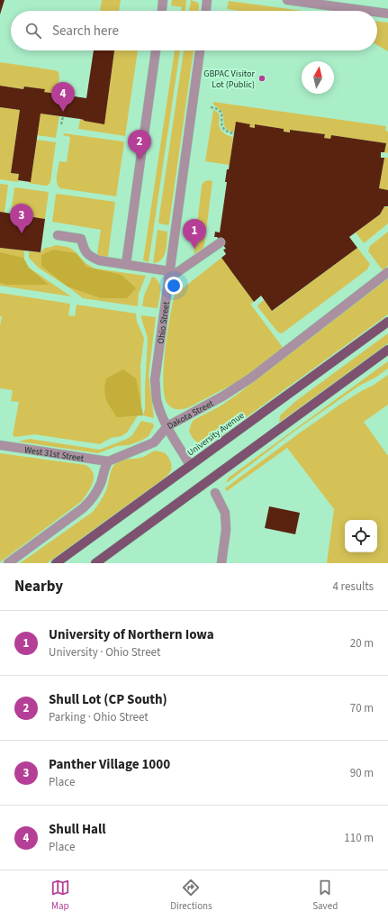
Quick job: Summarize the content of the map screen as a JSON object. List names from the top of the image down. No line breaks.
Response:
{"streets":{"main road":["University Avenue"],"street":["Ohio Street","Dakota Street","West 31st Street"]},"crossings":[["Ohio Street","Dakota Street"],["Ohio Street","University Avenue"],["Dakota Street","West 31st Street"]],"places":["GBPAC Visitor Lot (Public)"],"north":"top","page":{"search":"Search here","pins":["4","2","3","1"],"heading":["Nearby","4 results"],"list":[{"mark":"1","name":"University of Northern Iowa","note":"University · Ohio Street","value":"20 m"},{"mark":"2","name":"Shull Lot (CP South)","note":"Parking · Ohio Street","value":"70 m"},{"mark":"3","name":"Panther Village 1000","note":"Place","value":"90 m"},{"mark":"4","name":"Shull Hall","note":"Place","value":"110 m"}],"nav":["Map","Directions","Saved"]}}
